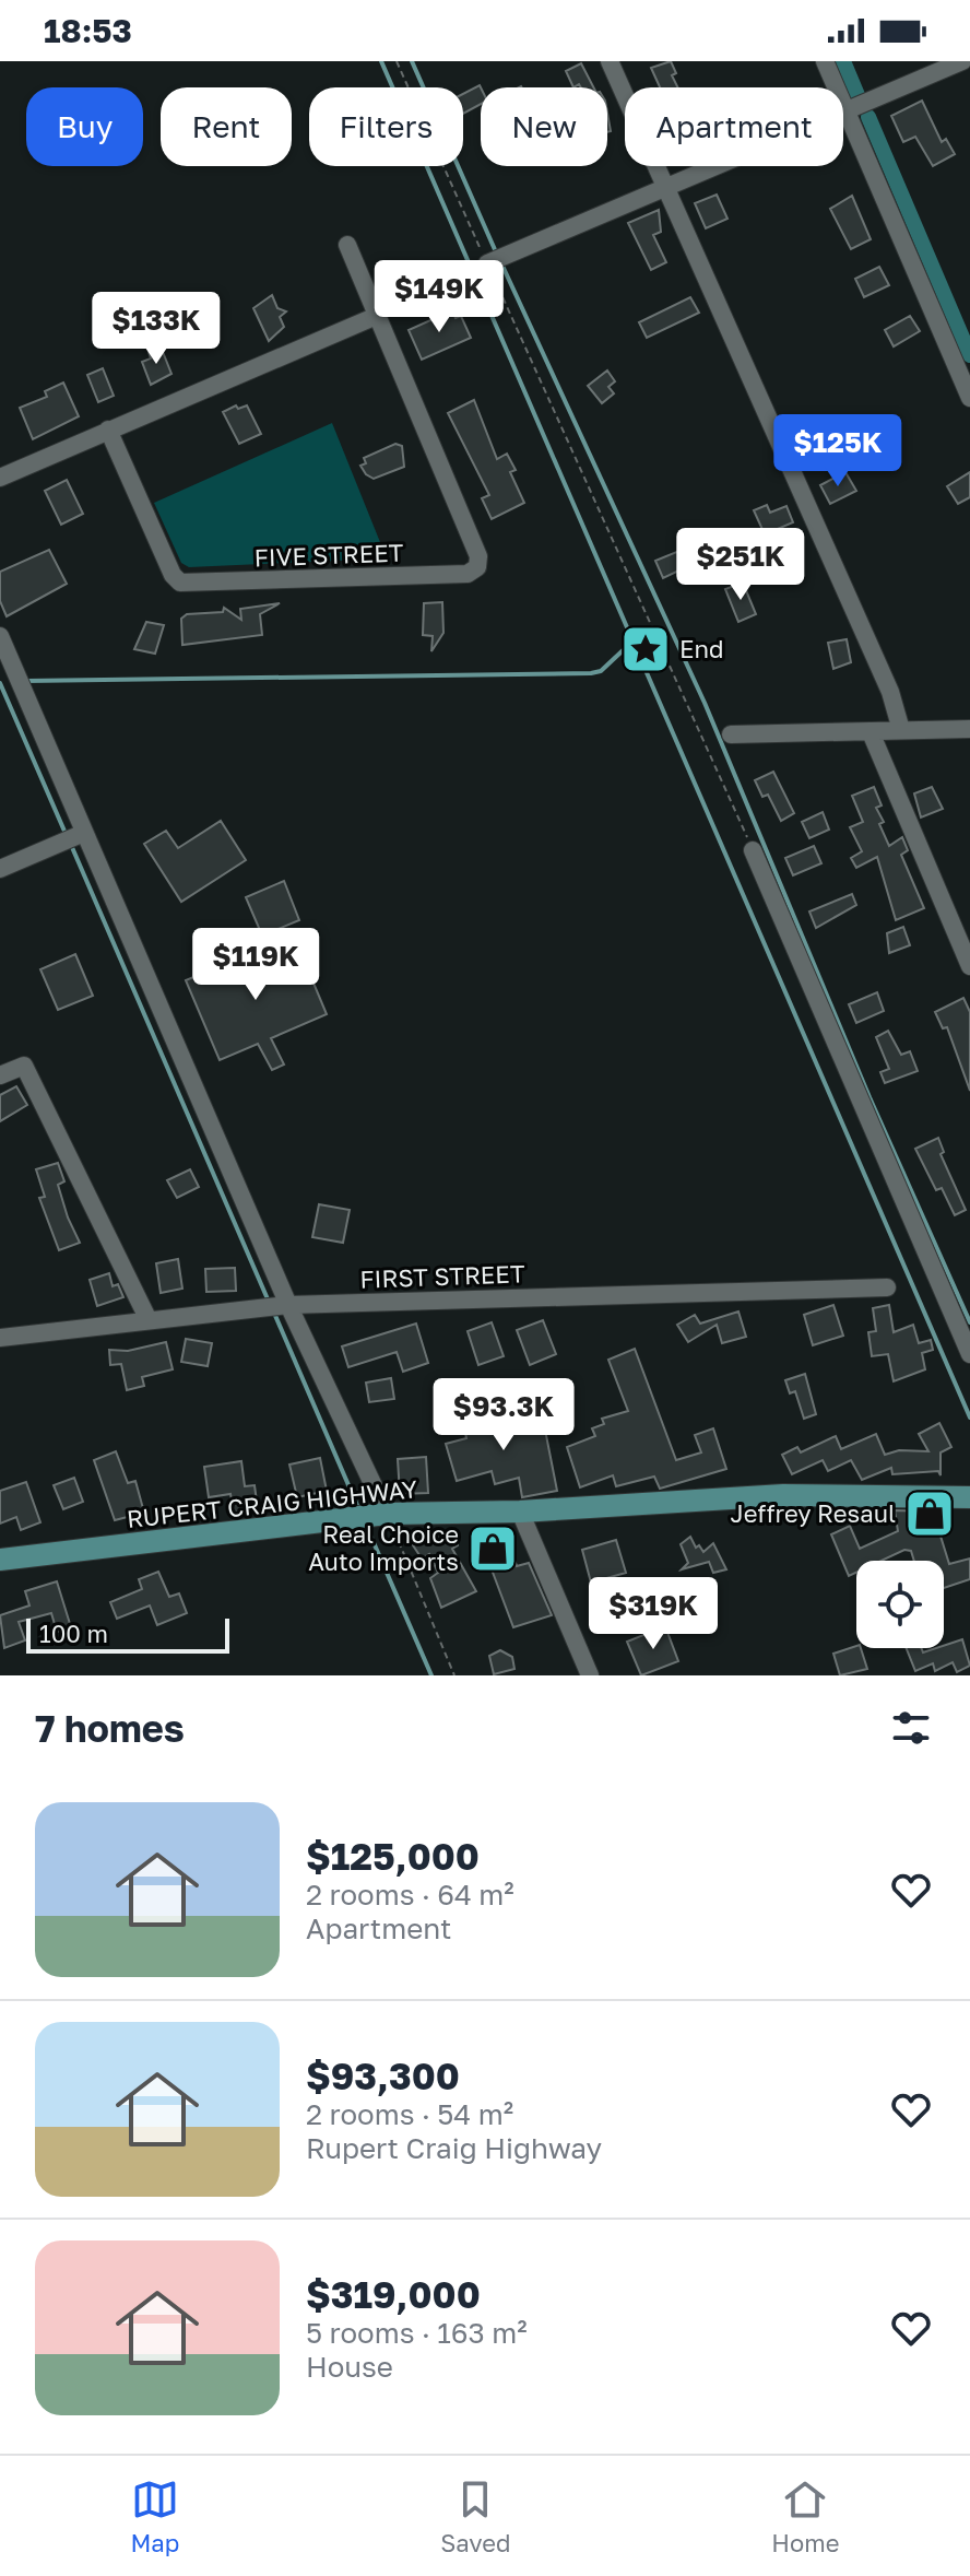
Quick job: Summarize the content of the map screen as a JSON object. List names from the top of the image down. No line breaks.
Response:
{"streets":{"main road":["RUPERT CRAIG HIGHWAY"],"street":["FIVE STREET","FIRST STREET"]},"places":{"place":["End"],"shop":["Jeffrey Resaul","Real Choice Auto Imports"]},"scale_bar":"100 m","page":{"status":"18:53","chip":["Buy","Rent","Filters","New","Apartment"],"price":["$149K","$133K","$125K","$251K","$119K","$93.3K","$319K"],"scale":"100 m","heading":"7 homes","list":[{"name":"$125,000","note":"2 rooms · 64 m² · Apartment"},{"name":"$93,300","note":"2 rooms · 54 m² · Rupert Craig Highway"},{"name":"$319,000","note":"5 rooms · 163 m² · House"}],"tabs":["Map","Saved","Home"]}}
